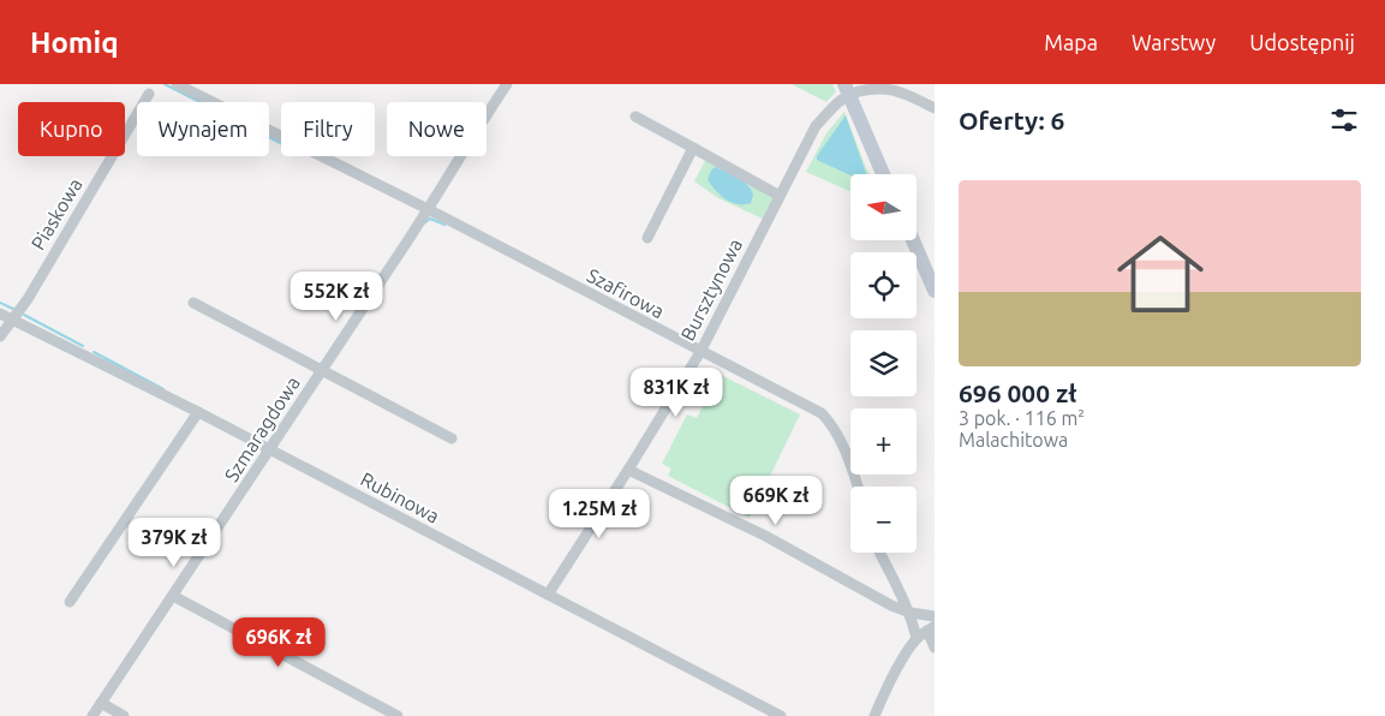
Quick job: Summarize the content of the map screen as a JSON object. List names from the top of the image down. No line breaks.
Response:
{"streets":{"street":["Piaskowa","Bursztynowa","Szafirowa","Szmaragdowa","Rubinowa"]},"crossings":[["Piaskowa","Rubinowa"],["Bursztynowa","Szafirowa"],["Bursztynowa","Rubinowa"],["Szafirowa","Szmaragdowa"],["Szmaragdowa","Rubinowa"]],"north":"left","page":{"header":"Homiq","nav":["Mapa","Warstwy","Udostępnij"],"heading":"Oferty: 6","chip":["Kupno","Wynajem","Filtry","Nowe"],"list":[{"name":"696 000 zł","note":"3 pok. · 116 m² · Malachitowa"}],"map_buttons":["+","−"],"price":["552K zł","831K zł","669K zł","1.25M zł","379K zł","696K zł"]}}
